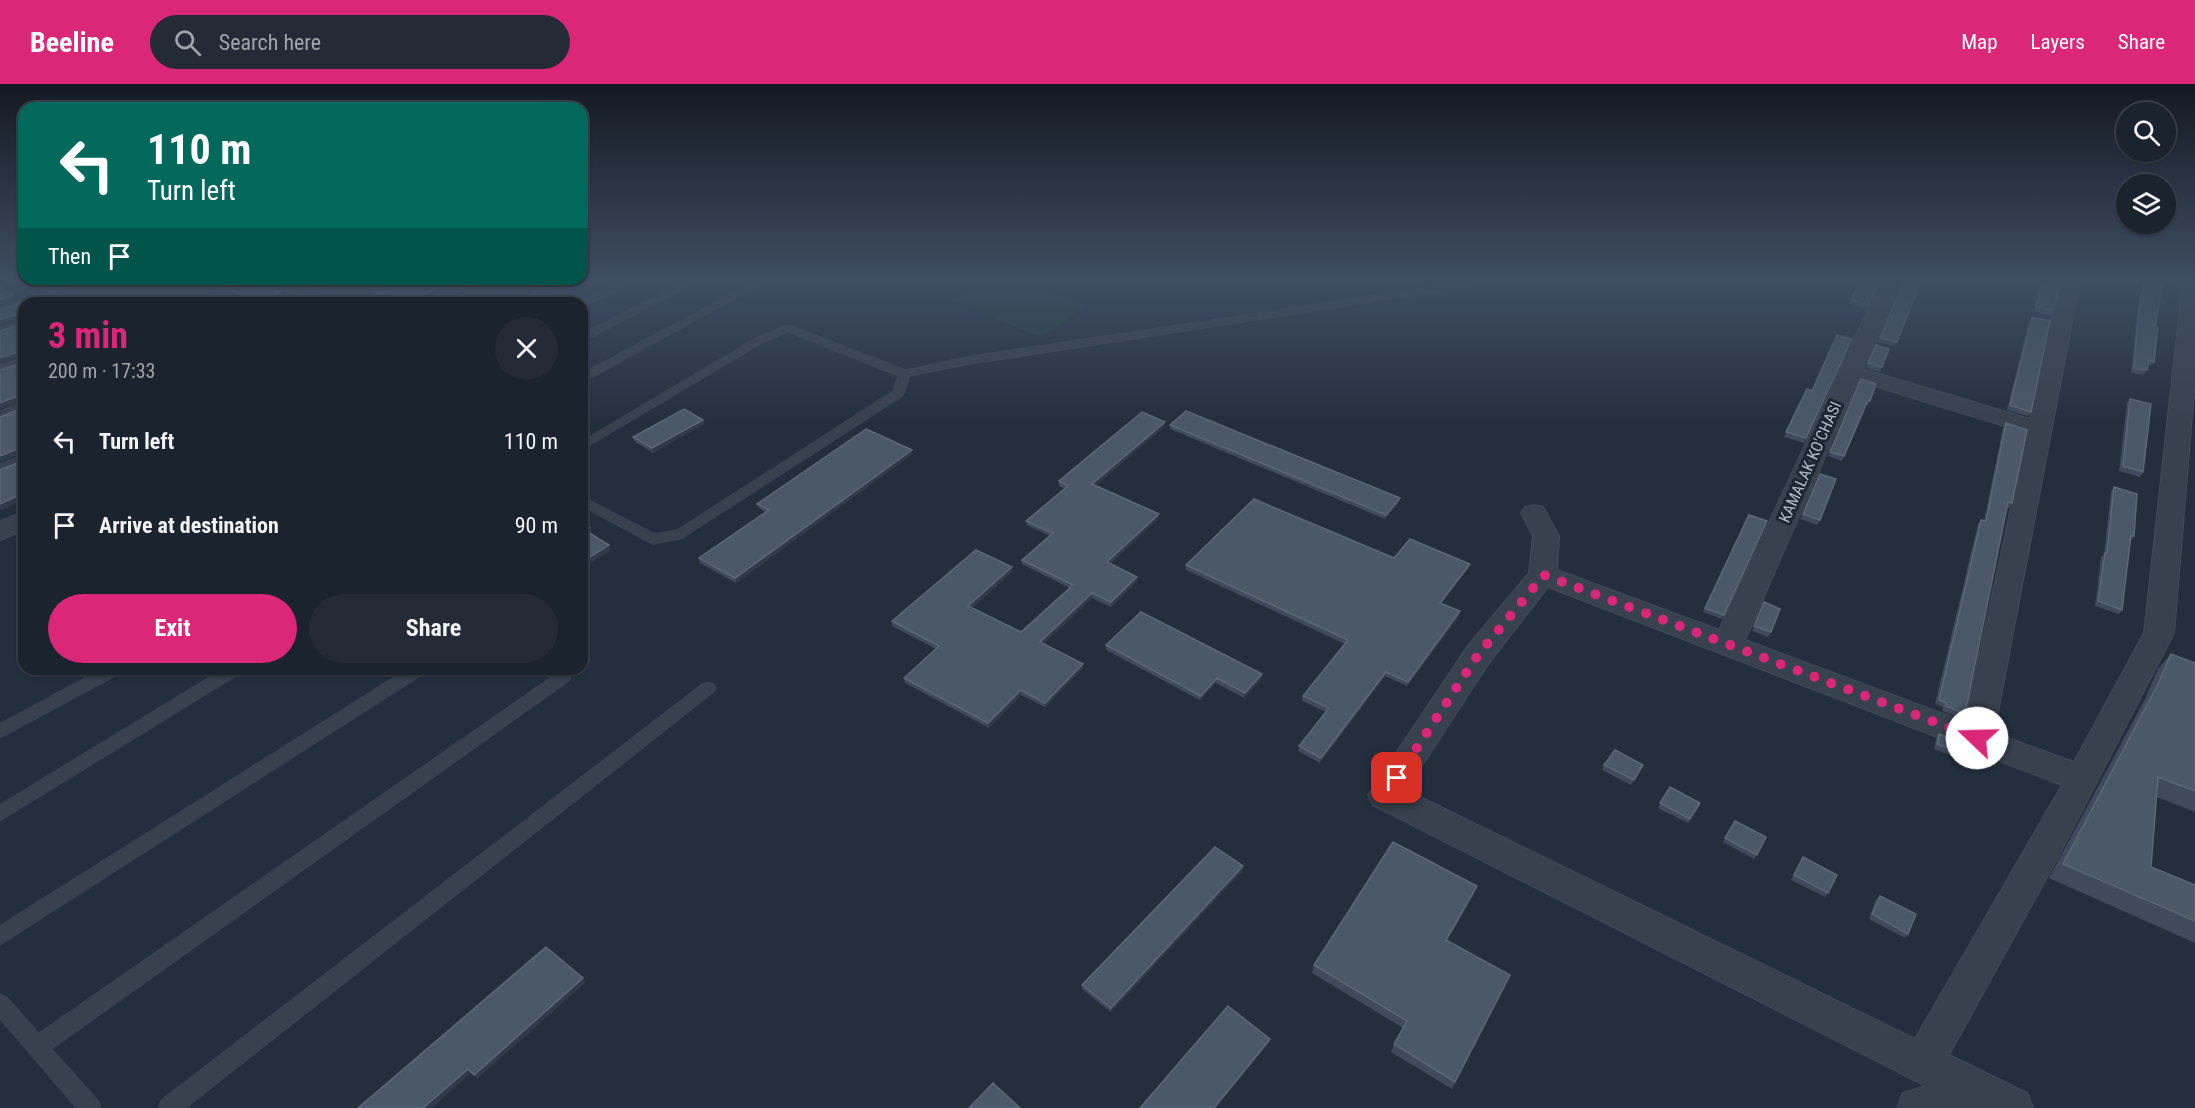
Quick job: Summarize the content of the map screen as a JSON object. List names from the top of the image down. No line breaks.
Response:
{"streets":{"street":["KAMALAK KO'CHASI"]},"page":{"header":"Beeline","search":"Search here","nav":["Map","Layers","Share"],"turn":["110 m","Turn left"],"then":"Then","heading":["3 min","200 m · 17:33"],"list":[{"name":"Turn left","value":"110 m"},{"name":"Arrive at destination","value":"90 m"}],"buttons":["Exit","Share"]}}
